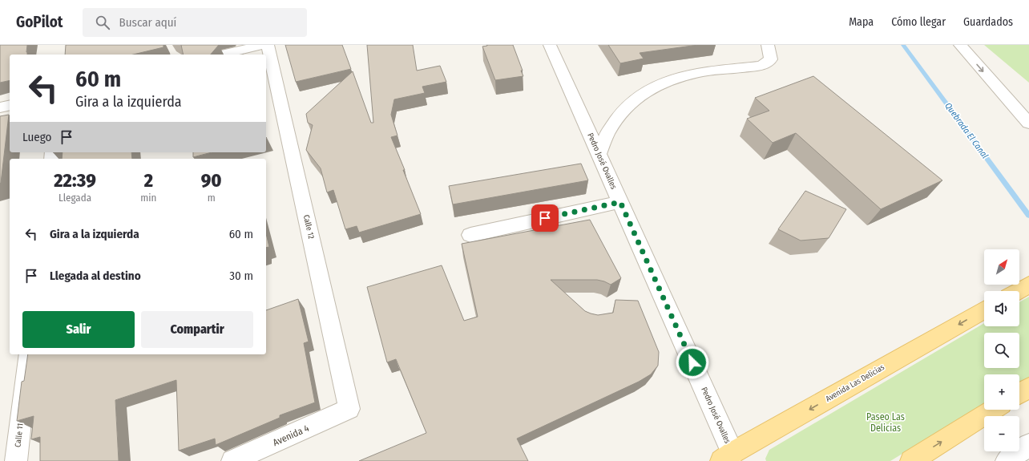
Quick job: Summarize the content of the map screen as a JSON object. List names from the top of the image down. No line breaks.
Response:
{"streets":{"main road":["Avenida Las Delicias"],"street":["Pedro José Ovalles","Calle 12","Calle 11","Avenida 4"]},"crossings":[["Pedro José Ovalles","Avenida Las Delicias"],["Calle 12","Avenida 4"]],"water":["Quebrada El Canal"],"parks":["Paseo Las Delicias"],"north":"top right","page":{"header":"GoPilot","search":"Buscar aquí","nav":["Mapa","Cómo llegar","Guardados"],"turn":["60 m","Gira a la izquierda"],"then":"Luego","eta":["22:39","Llegada","2","min","90","m"],"list":[{"name":"Gira a la izquierda","value":"60 m"},{"name":"Llegada al destino","value":"30 m"}],"map_buttons":["+","−"],"buttons":["Salir","Compartir"]}}
